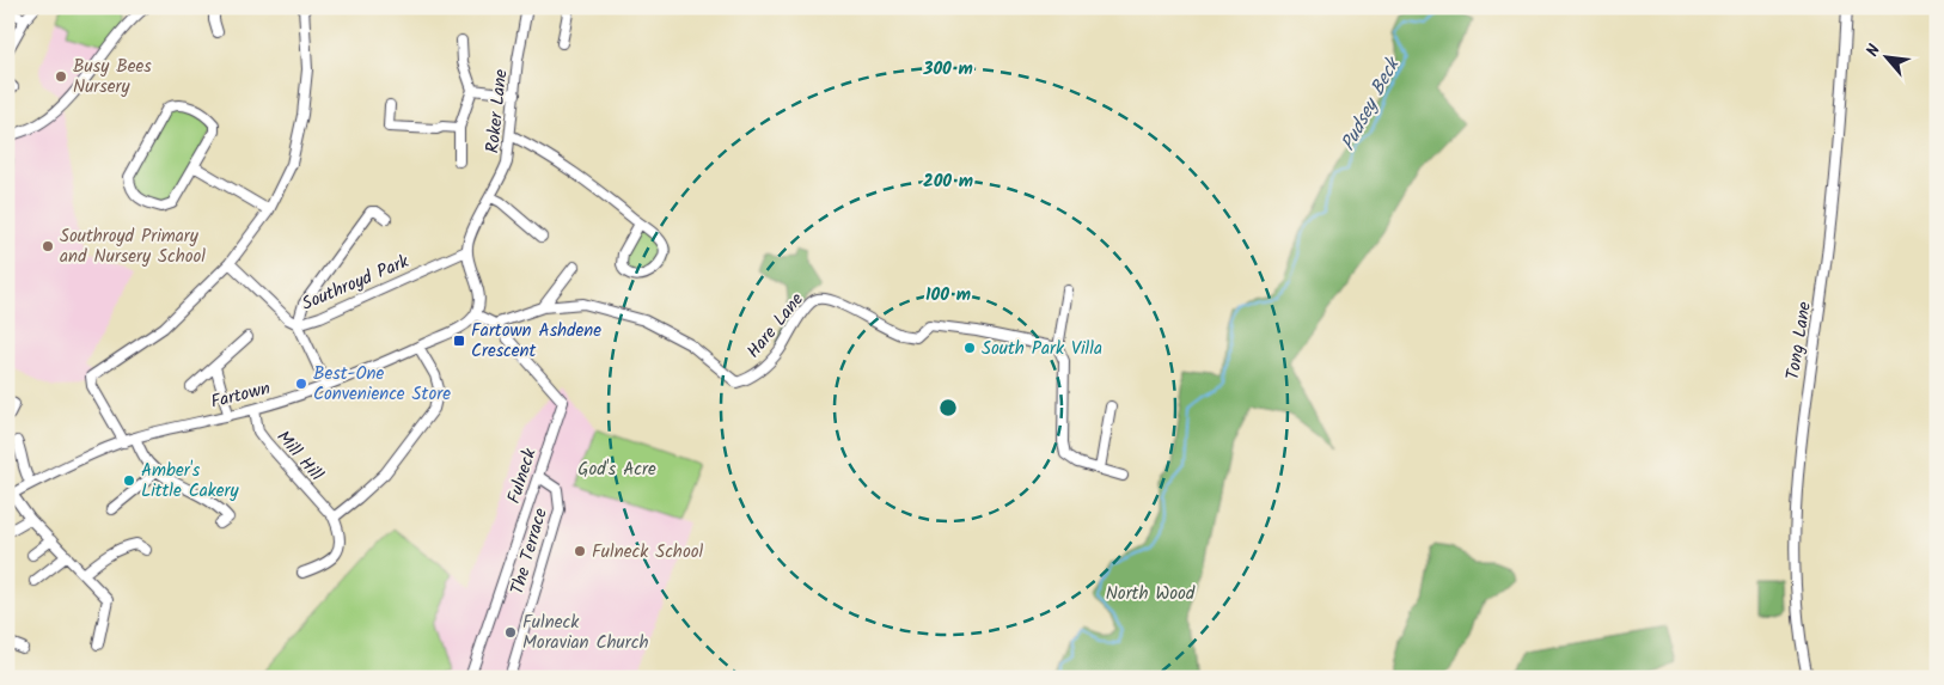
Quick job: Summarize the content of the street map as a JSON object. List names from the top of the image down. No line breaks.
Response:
{"streets":{"street":["Roker Lane","Southroyd Park","Hare Lane","Tong Lane","Fartown","Mill Hill","Fulneck","The Terrace"]},"crossings":[["Roker Lane","Southroyd Park"],["Hare Lane","Fulneck"],["Fartown","Mill Hill"],["Fartown","Fulneck"],["Fulneck","The Terrace"]],"water":["Pudsey Beck"],"parks":["God's Acre","North Wood"],"places":{"other":["Busy Bees Nursery","Southroyd Primary and Nursery School","South Park Villa","Best-One Convenience Store","Amber's Little Cakery","Fulneck School","Fulneck Moravian Church"],"transit":["Fartown Ashdene Crescent"]},"north":"top left","rings":["300 m","200 m","100 m"]}
